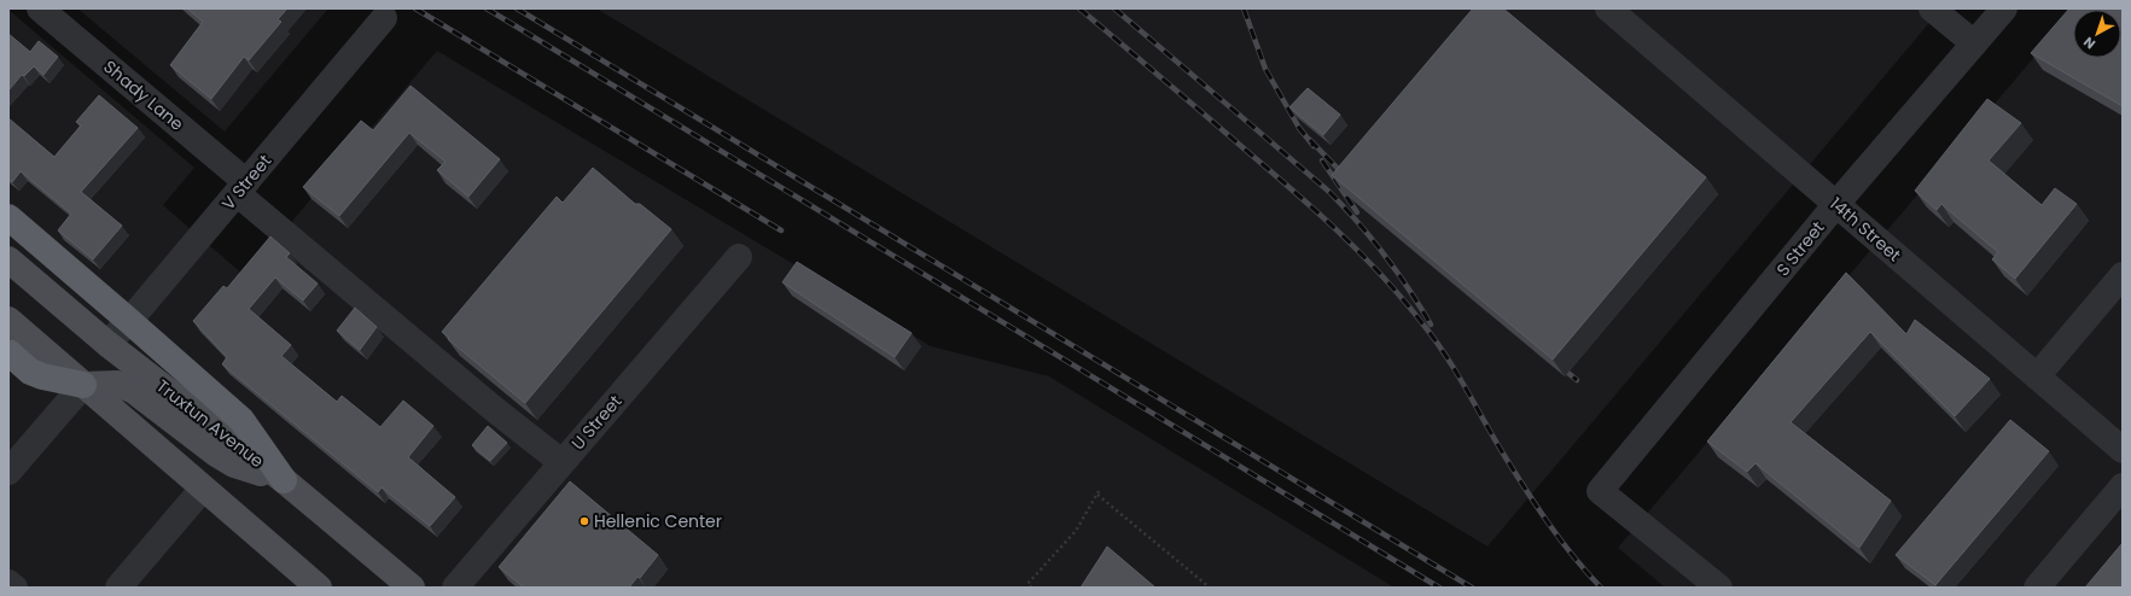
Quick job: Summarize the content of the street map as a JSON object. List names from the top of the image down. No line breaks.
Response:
{"streets":{"main road":["Truxtun Avenue"],"street":["Shady Lane","V Street","14th Street","S Street","U Street"]},"crossings":[["Shady Lane","V Street"],["Shady Lane","U Street"],["V Street","Truxtun Avenue"],["14th Street","S Street"]],"places":["Hellenic Center"],"north":"bottom left"}
